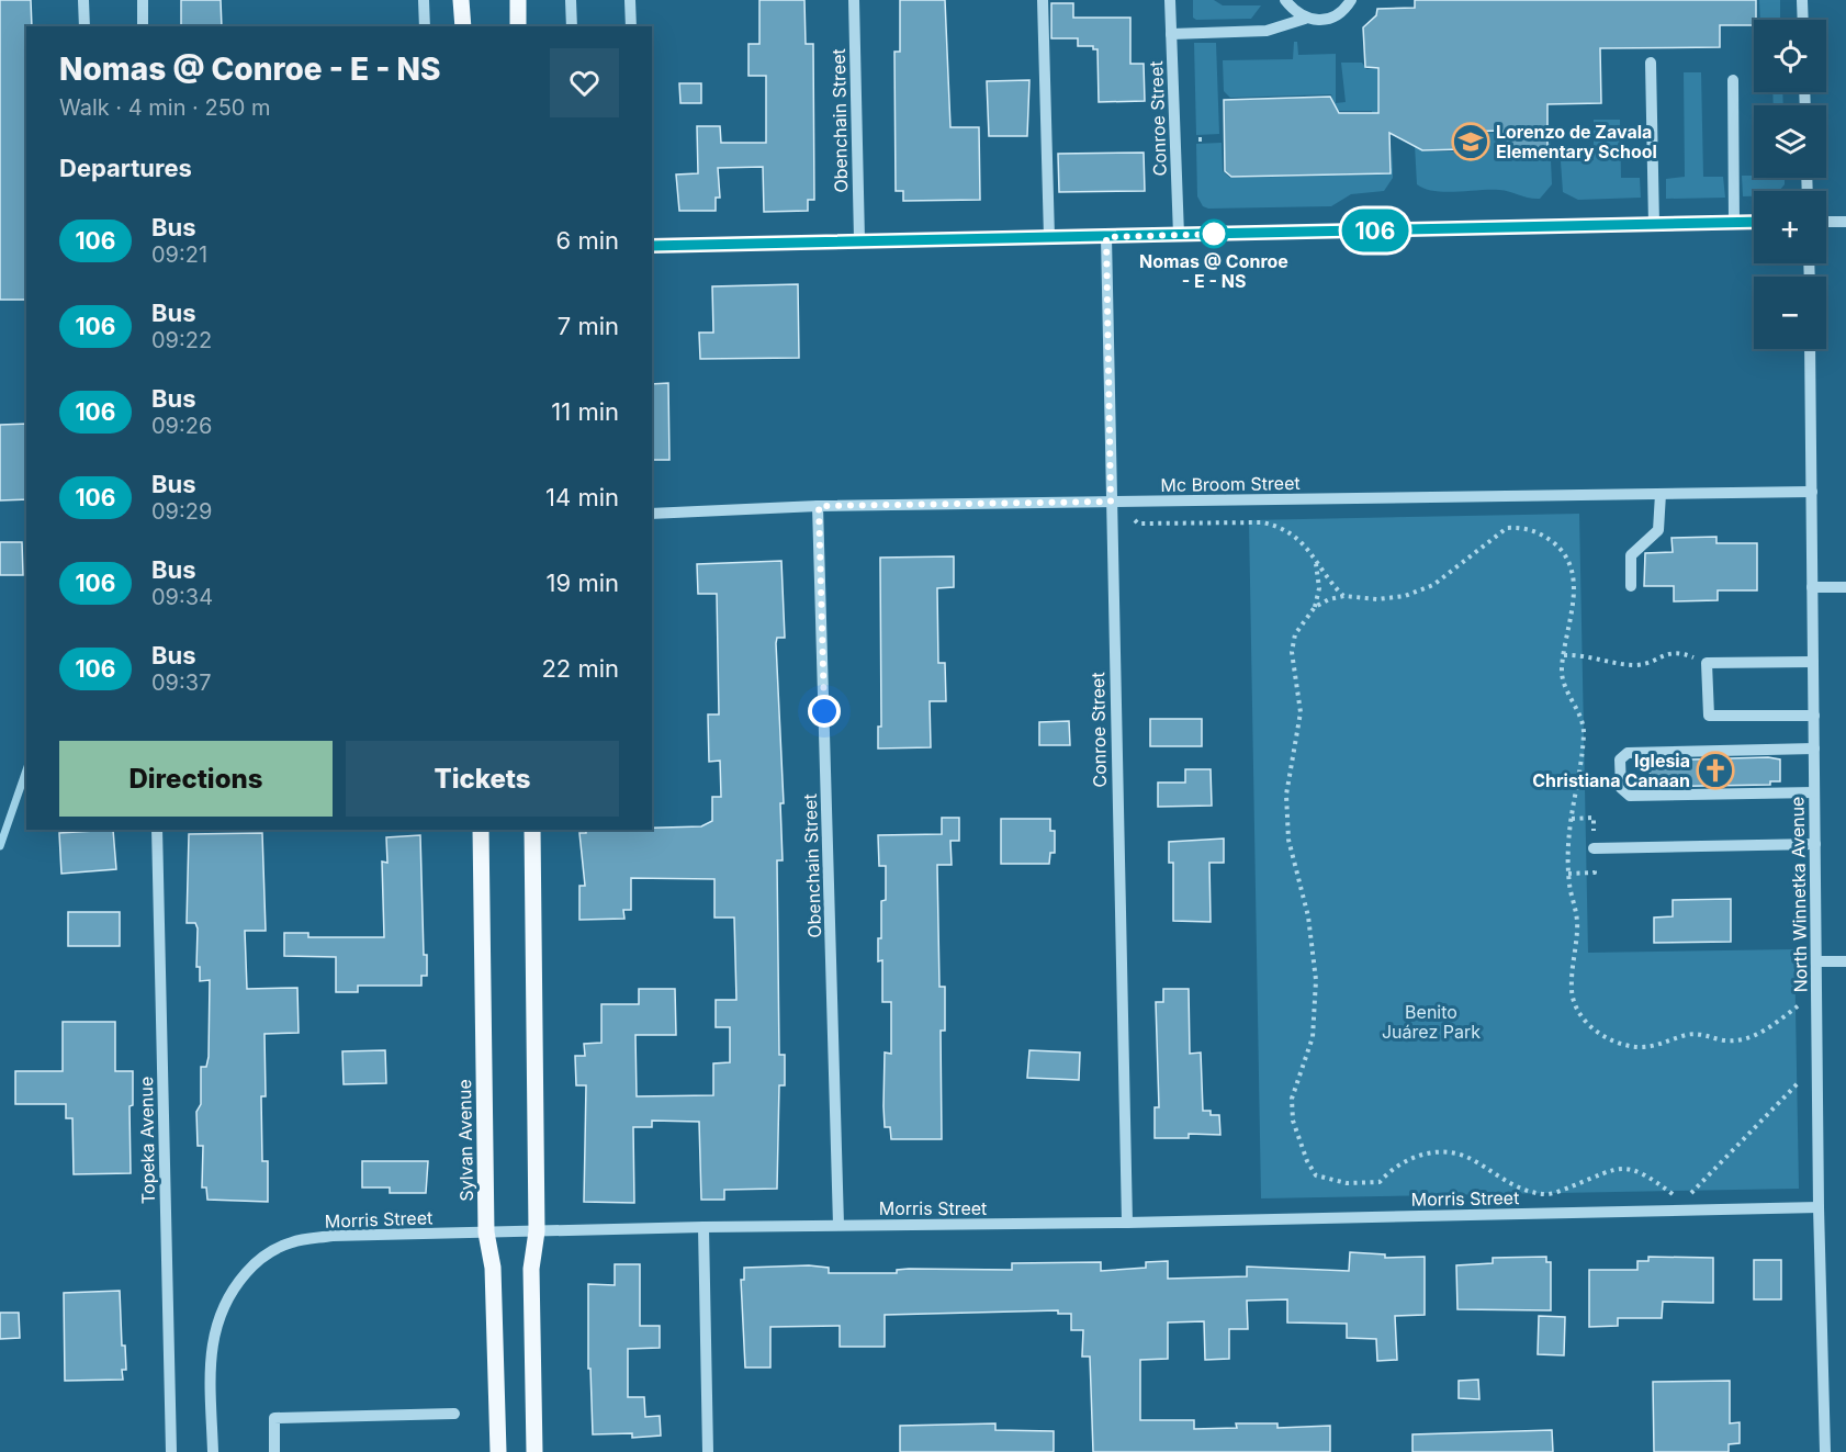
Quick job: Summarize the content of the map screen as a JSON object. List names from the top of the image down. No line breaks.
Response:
{"streets":{"main road":["Sylvan Avenue"],"street":["Conroe Street","Obenchain Street","Mc Broom Street","North Winnetka Avenue","Topeka Avenue","Morris Street"]},"crossings":[["Conroe Street","Mc Broom Street"],["Conroe Street","Morris Street"],["Obenchain Street","Mc Broom Street"],["Obenchain Street","Morris Street"],["Mc Broom Street","North Winnetka Avenue"],["North Winnetka Avenue","Morris Street"],["Sylvan Avenue","Morris Street"]],"parks":["Benito Juárez Park"],"places":{"school or university":["Lorenzo de Zavala Elementary School"],"other":["Nomas @ Conroe - E - NS"],"church":["Iglesia Christiana Canaan"]},"lines":["bus line 106"],"page":{"on_map":"106","map_buttons":["+","−"],"heading":[["Nomas @ Conroe - E - NS","Walk · 4 min · 250 m"],"Departures"],"list":[{"mark":"106","name":"Bus","note":"09:21","value":"6 min"},{"mark":"106","name":"Bus","note":"09:22","value":"7 min"},{"mark":"106","name":"Bus","note":"09:26","value":"11 min"},{"mark":"106","name":"Bus","note":"09:29","value":"14 min"},{"mark":"106","name":"Bus","note":"09:34","value":"19 min"},{"mark":"106","name":"Bus","note":"09:37","value":"22 min"}],"buttons":["Directions","Tickets"]}}
